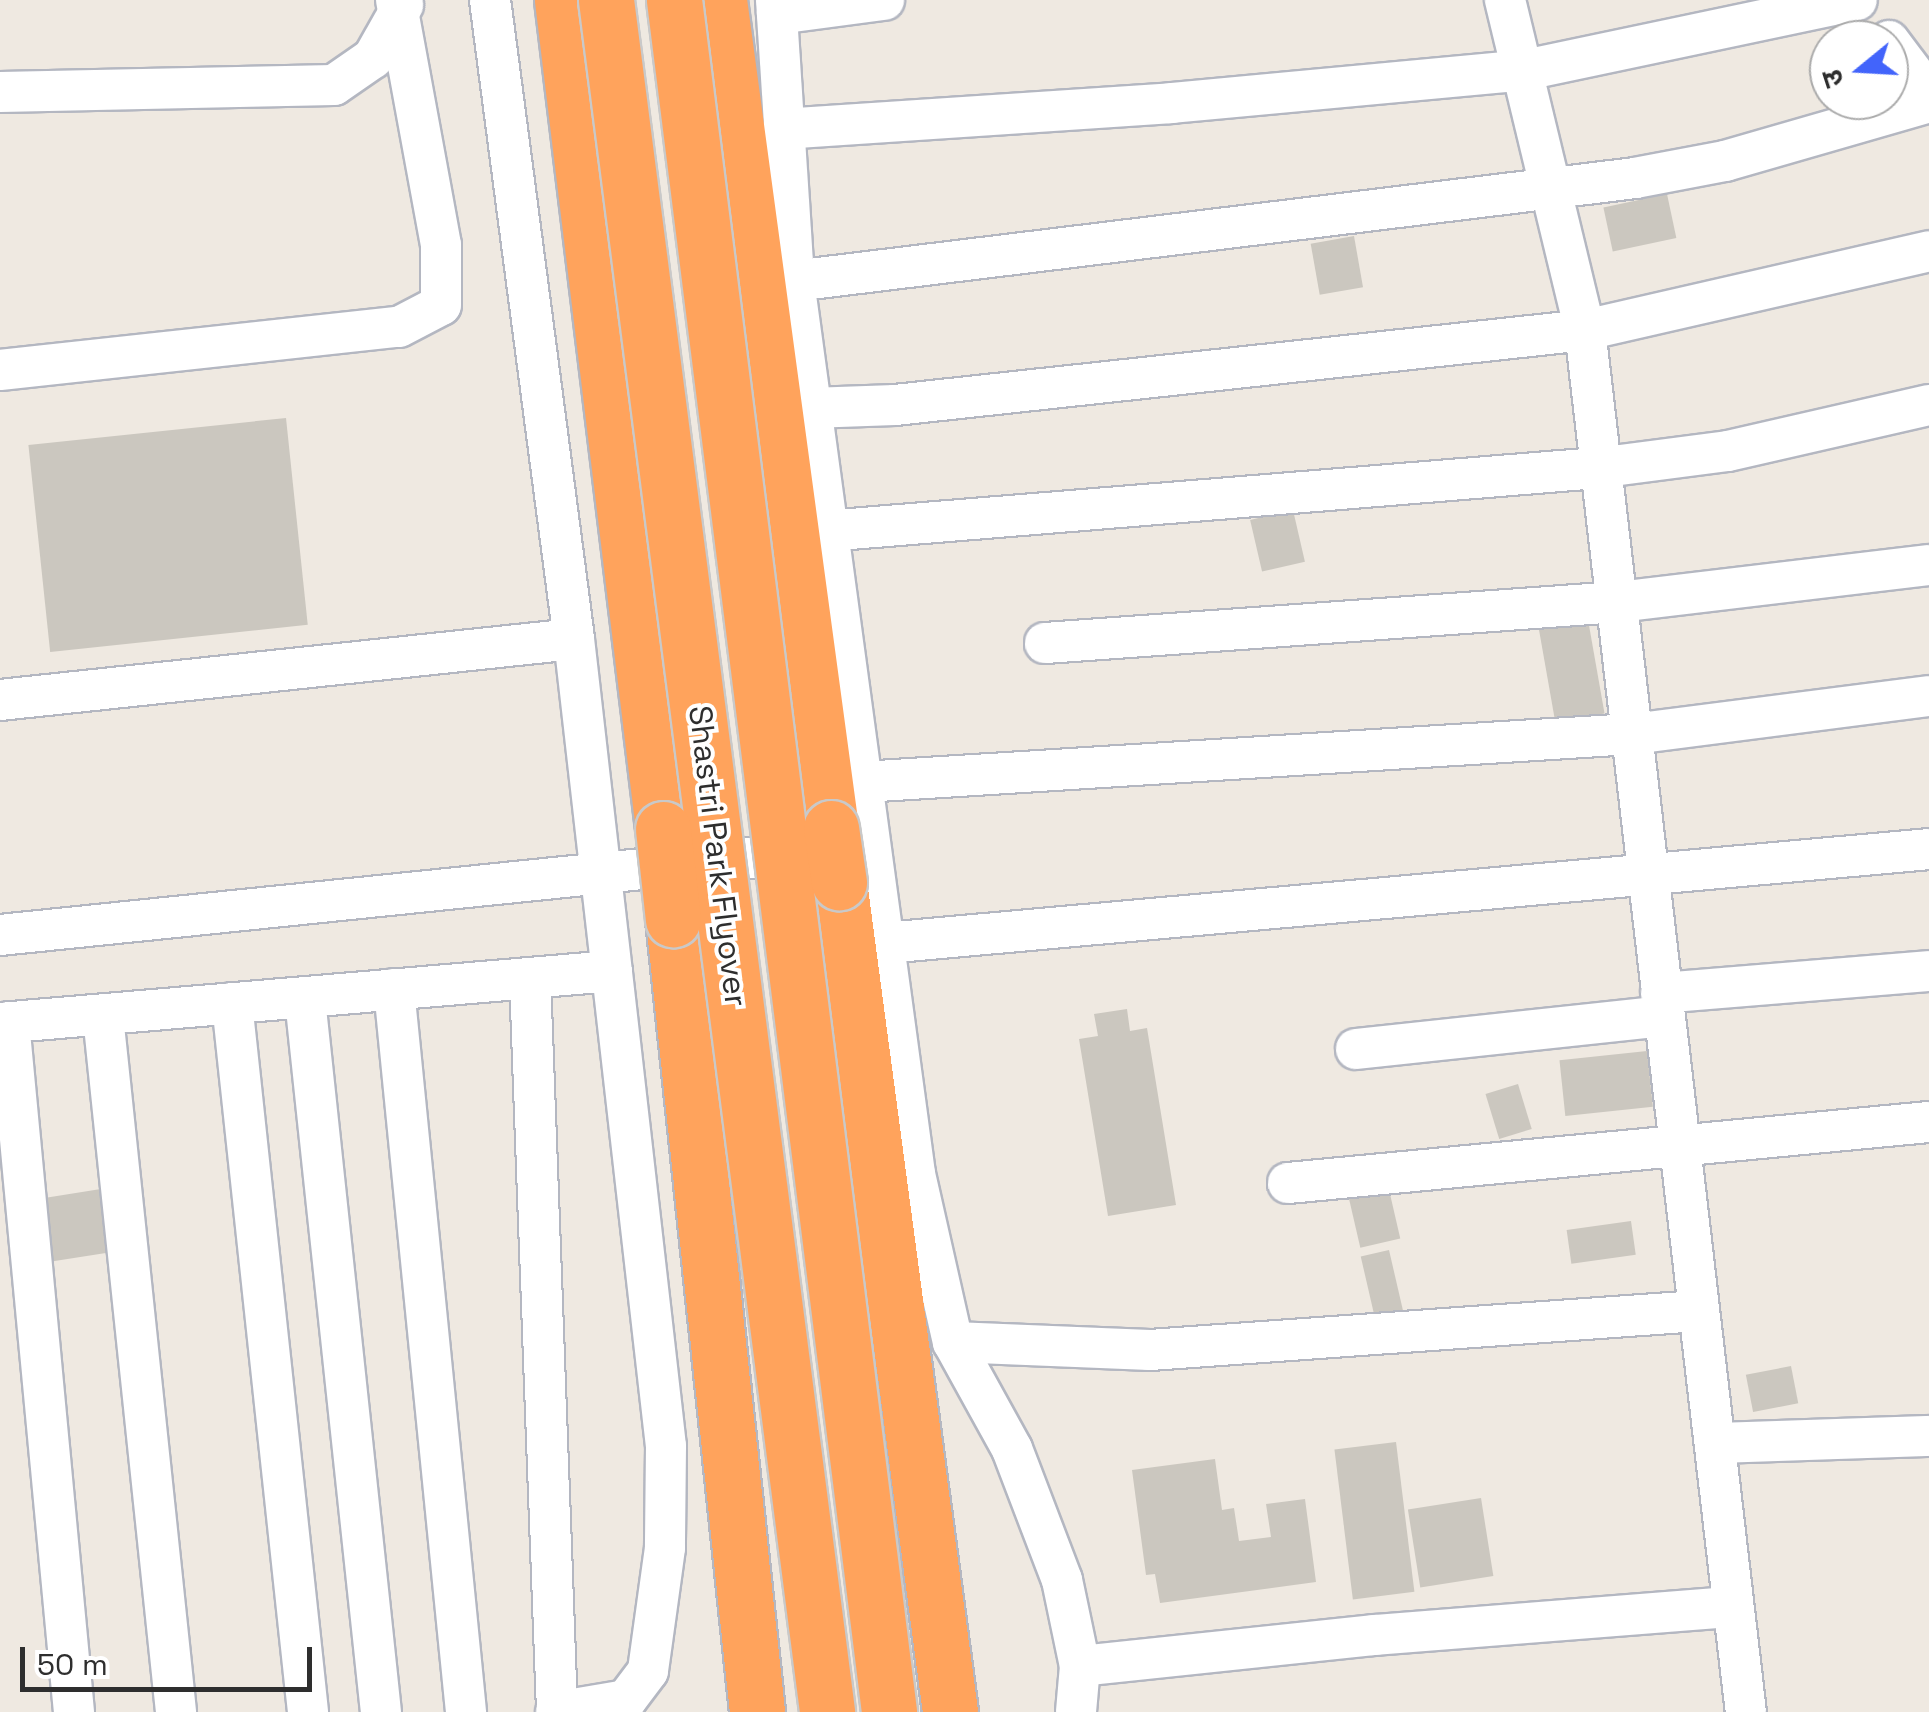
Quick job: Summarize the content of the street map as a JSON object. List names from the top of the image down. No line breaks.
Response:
{"streets":{"highway":["Shastri Park Flyover"]},"scale_bar":"50 m","north":"left"}
